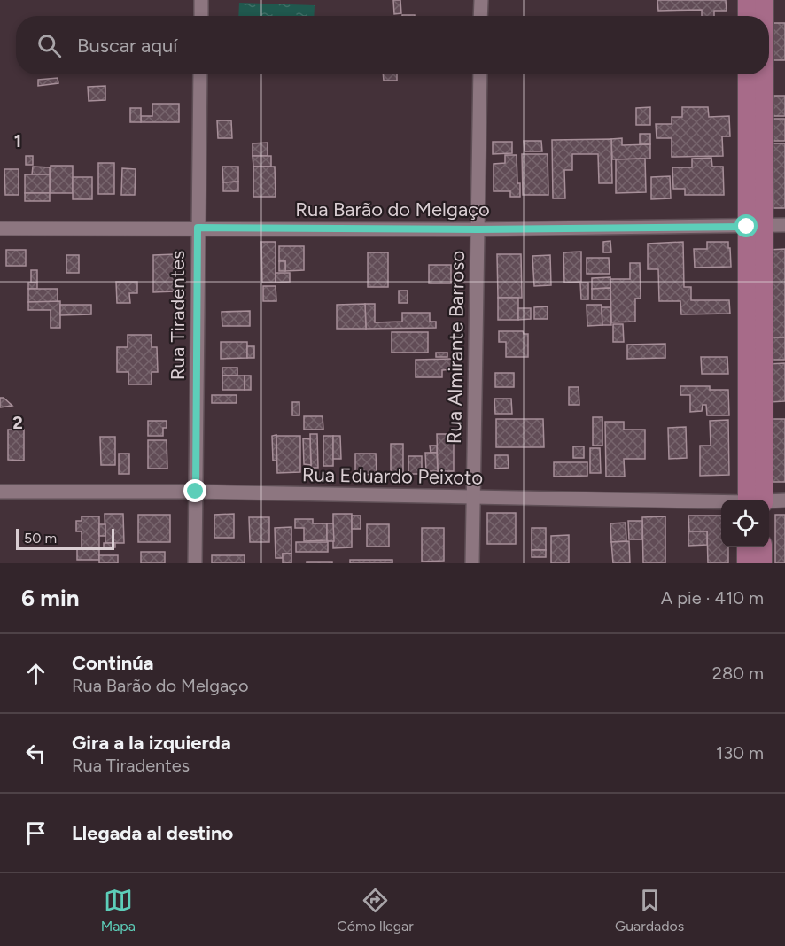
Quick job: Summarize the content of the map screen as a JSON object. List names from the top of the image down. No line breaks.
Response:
{"streets":{"street":["Rua Barão do Melgaço","Rua Tiradentes","Rua Almirante Barroso","Rua Eduardo Peixoto"]},"crossings":[["Rua Barão do Melgaço","Rua Tiradentes"],["Rua Barão do Melgaço","Rua Almirante Barroso"],["Rua Tiradentes","Rua Eduardo Peixoto"],["Rua Almirante Barroso","Rua Eduardo Peixoto"]],"scale_bar":"50 m","page":{"search":"Buscar aquí","scale":"50 m","heading":["6 min","A pie · 410 m"],"list":[["Continúa","Rua Barão do Melgaço","280 m"],["Gira a la izquierda","Rua Tiradentes","130 m"],"Llegada al destino"],"nav":["Mapa","Cómo llegar","Guardados"]},"grid":{"rows":["1","2"]}}
